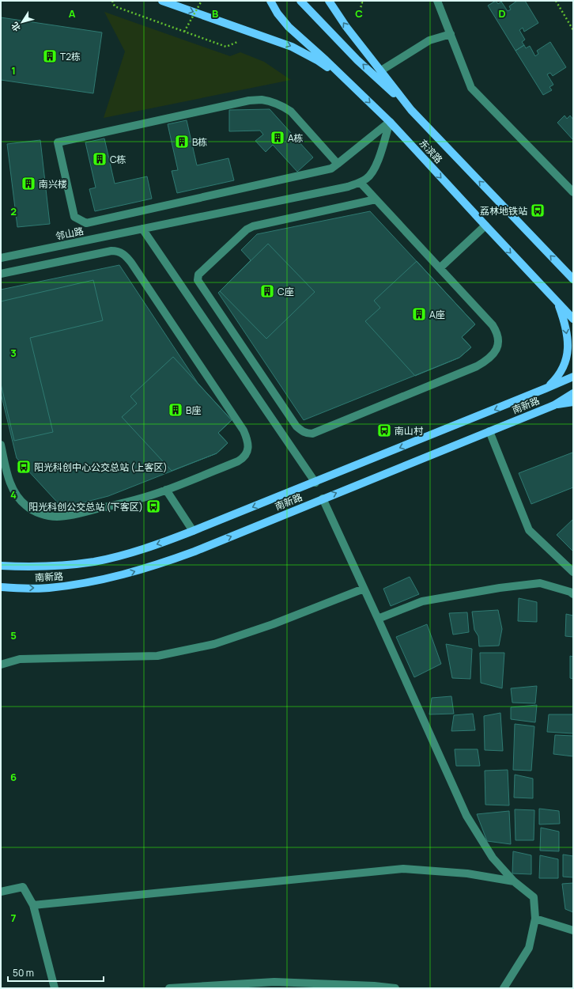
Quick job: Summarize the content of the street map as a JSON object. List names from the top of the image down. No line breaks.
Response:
{"streets":{"main road":["东滨路","南新路"],"street":["邻山路"]},"places":{"building":["T2栋","A栋","B栋","C栋","南兴楼","C座","A座","B座"],"bus stop":["荔林地铁站","南山村","阳光科创中心公交总站 (上客区)","阳光科创公交总站 (下客区)"]},"scale_bar":"50 m","north":"bottom left","grid":{"columns":["A","B","C","D"],"rows":["1","2","3","4","5","6","7"]}}
